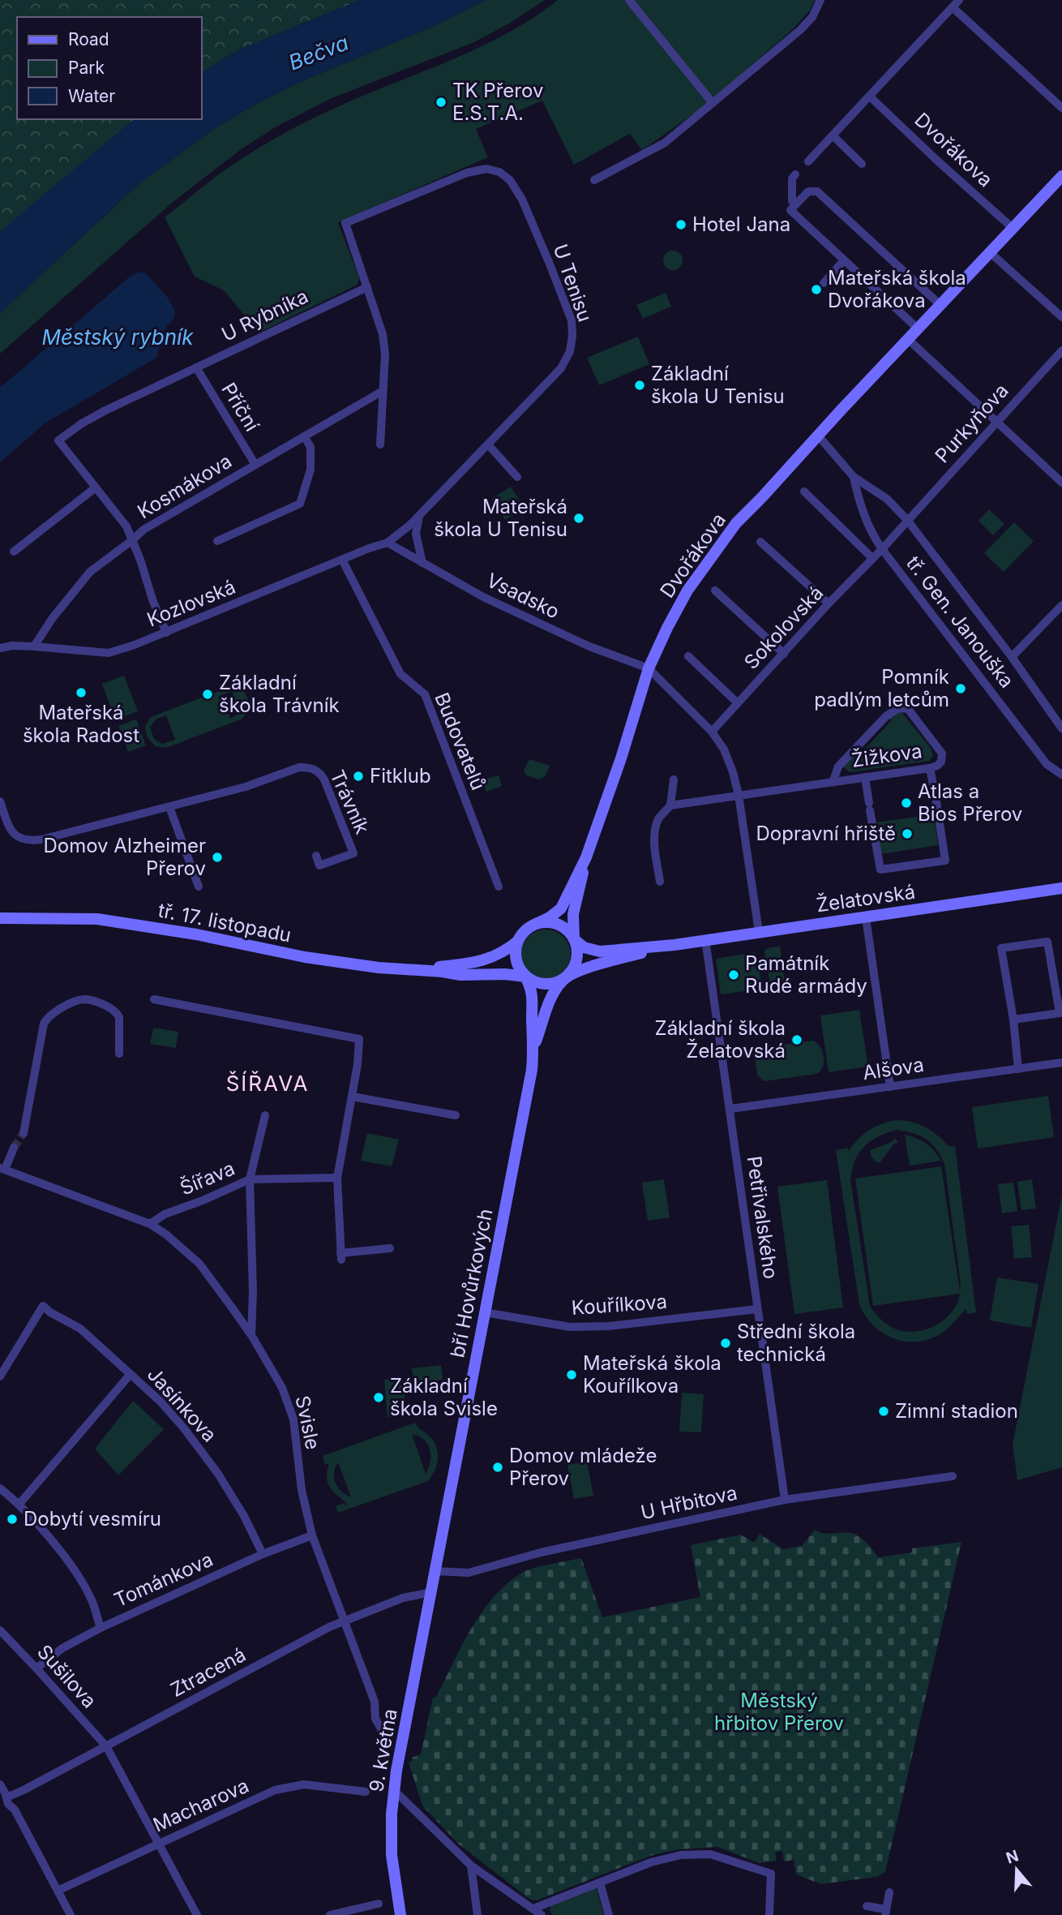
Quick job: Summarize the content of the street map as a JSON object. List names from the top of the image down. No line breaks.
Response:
{"streets":{"main road":["Dvořákova","Želatovská","tř. 17. listopadu","bří Hovůrkových","9. května"],"street":["U Tenisu","U Rybníka","Příční","Purkyňova","Kosmákova","Vsadsko","Kozlovská","tř. Gen. Janouška","Sokolovská","Budovatelů","Žižkova","Trávník","Alšova","Šířava","Petřivalského","Kouřílkova","Jasínkova","Svisle","U Hřbitova","Tománkova","Ztracená","Sušilova","Macharova"]},"crossings":[["Dvořákova","Vsadsko"],["Dvořákova","tř. Gen. Janouška"],["Dvořákova","Želatovská"],["Dvořákova","tř. 17. listopadu"],["Dvořákova","bří Hovůrkových"],["U Tenisu","U Rybníka"],["U Tenisu","Vsadsko"],["U Tenisu","Kozlovská"],["U Rybníka","Příční"],["Příční","Kosmákova"],["Purkyňova","tř. Gen. Janouška"],["Purkyňova","Sokolovská"],["Kosmákova","Kozlovská"],["Vsadsko","Kozlovská"],["Kozlovská","Budovatelů"],["tř. Gen. Janouška","Sokolovská"],["Žižkova","Želatovská"],["Želatovská","tř. 17. listopadu"],["Želatovská","Petřivalského"],["Želatovská","bří Hovůrkových"],["tř. 17. listopadu","bří Hovůrkových"],["Alšova","Petřivalského"],["Petřivalského","Kouřílkova"],["Petřivalského","U Hřbitova"],["bří Hovůrkových","Kouřílkova"],["bří Hovůrkových","U Hřbitova"],["bří Hovůrkových","Ztracená"],["bří Hovůrkových","9. května"],["Jasínkova","Tománkova"],["Svisle","Tománkova"],["Svisle","Ztracená"],["Tománkova","Sušilova"],["Ztracená","Sušilova"],["Ztracená","9. května"],["Sušilova","Macharova"]],"districts":["ŠÍŘAVA"],"water":["Bečva","Městský rybník"],"parks":["Městský hřbitov Přerov"],"places":["TK Přerov E.S.T.A.","Hotel Jana","Mateřská škola Dvořákova","Základní škola U Tenisu","Mateřská škola U Tenisu","Pomník padlým letcům","Mateřská škola Radost","Základní škola Trávník","Fitklub","Atlas a Bios Přerov","Dopravní hřiště","Domov Alzheimer Přerov","Památník Rudé armády","Základní škola Želatovská","Střední škola technická","Mateřská škola Kouřílkova","Základní škola Svisle","Zimní stadion","Domov mládeže Přerov","Dobytí vesmíru"],"legend":["Road","Park","Water"],"north":"top"}
